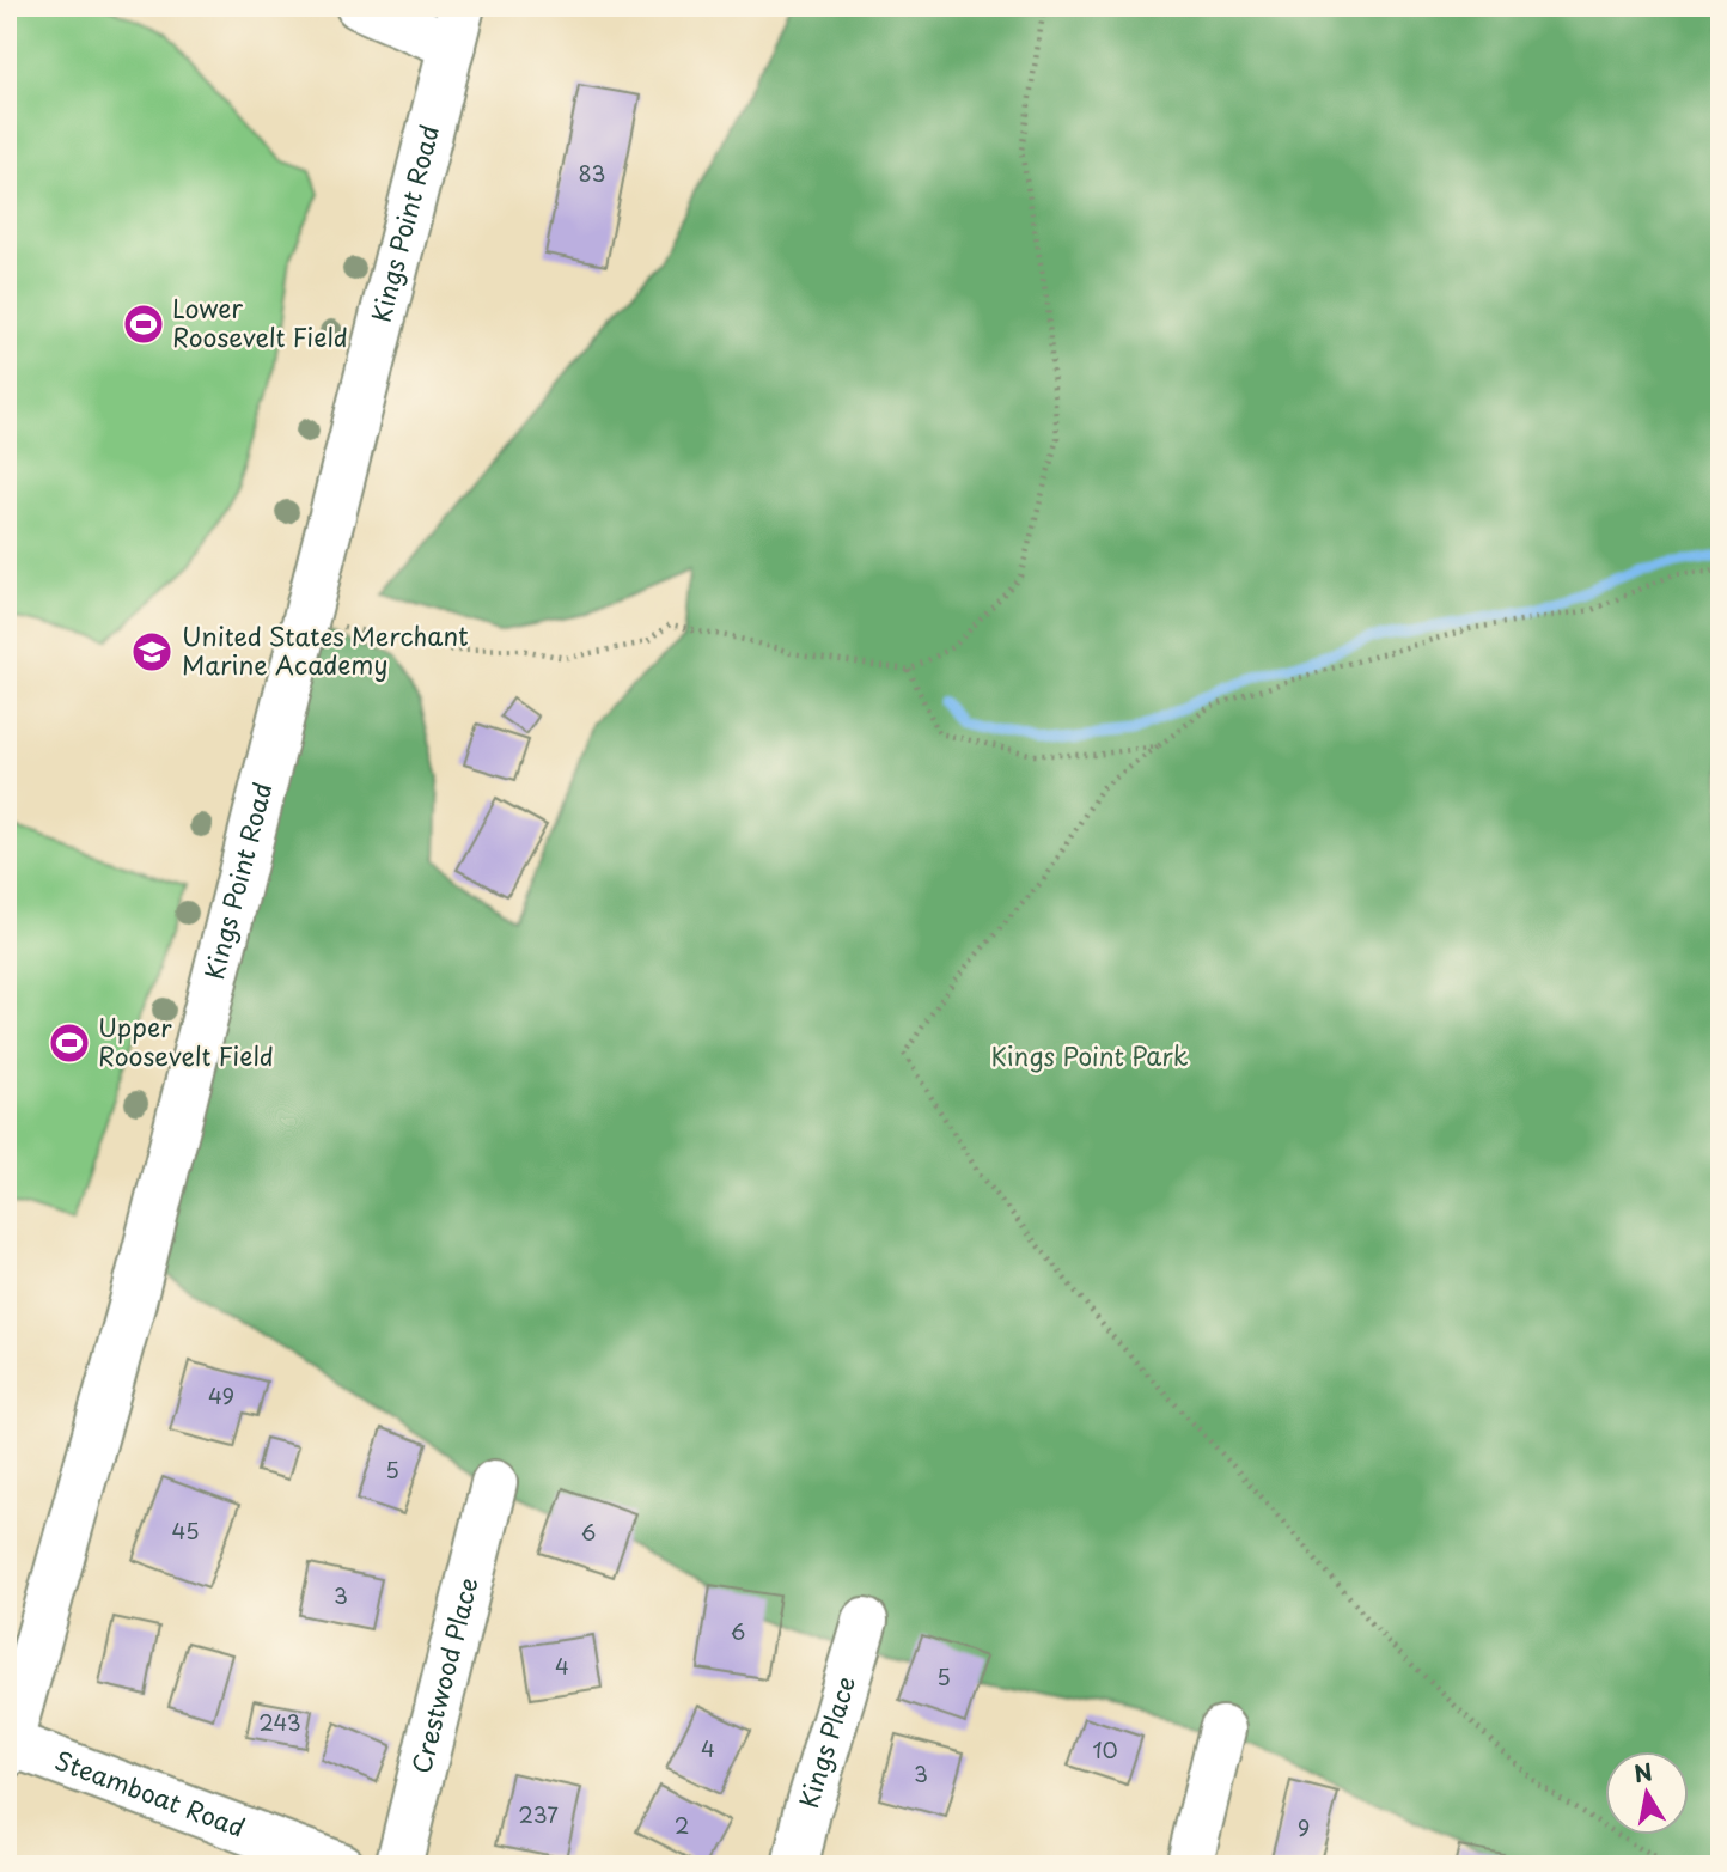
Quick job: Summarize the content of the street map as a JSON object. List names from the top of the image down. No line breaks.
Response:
{"streets":{"main road":["Kings Point Road","Crestwood Place","Kings Place","Steamboat Road"]},"crossings":[["Kings Point Road","Steamboat Road"]],"parks":["Kings Point Park"],"places":{"sports":["Lower Roosevelt Field","Upper Roosevelt Field"],"school or university":["United States Merchant Marine Academy"]},"house_numbers":["83","49","5","45","6","3","6","4","5","243","4","10","3","237","2","9"],"north":"top"}
